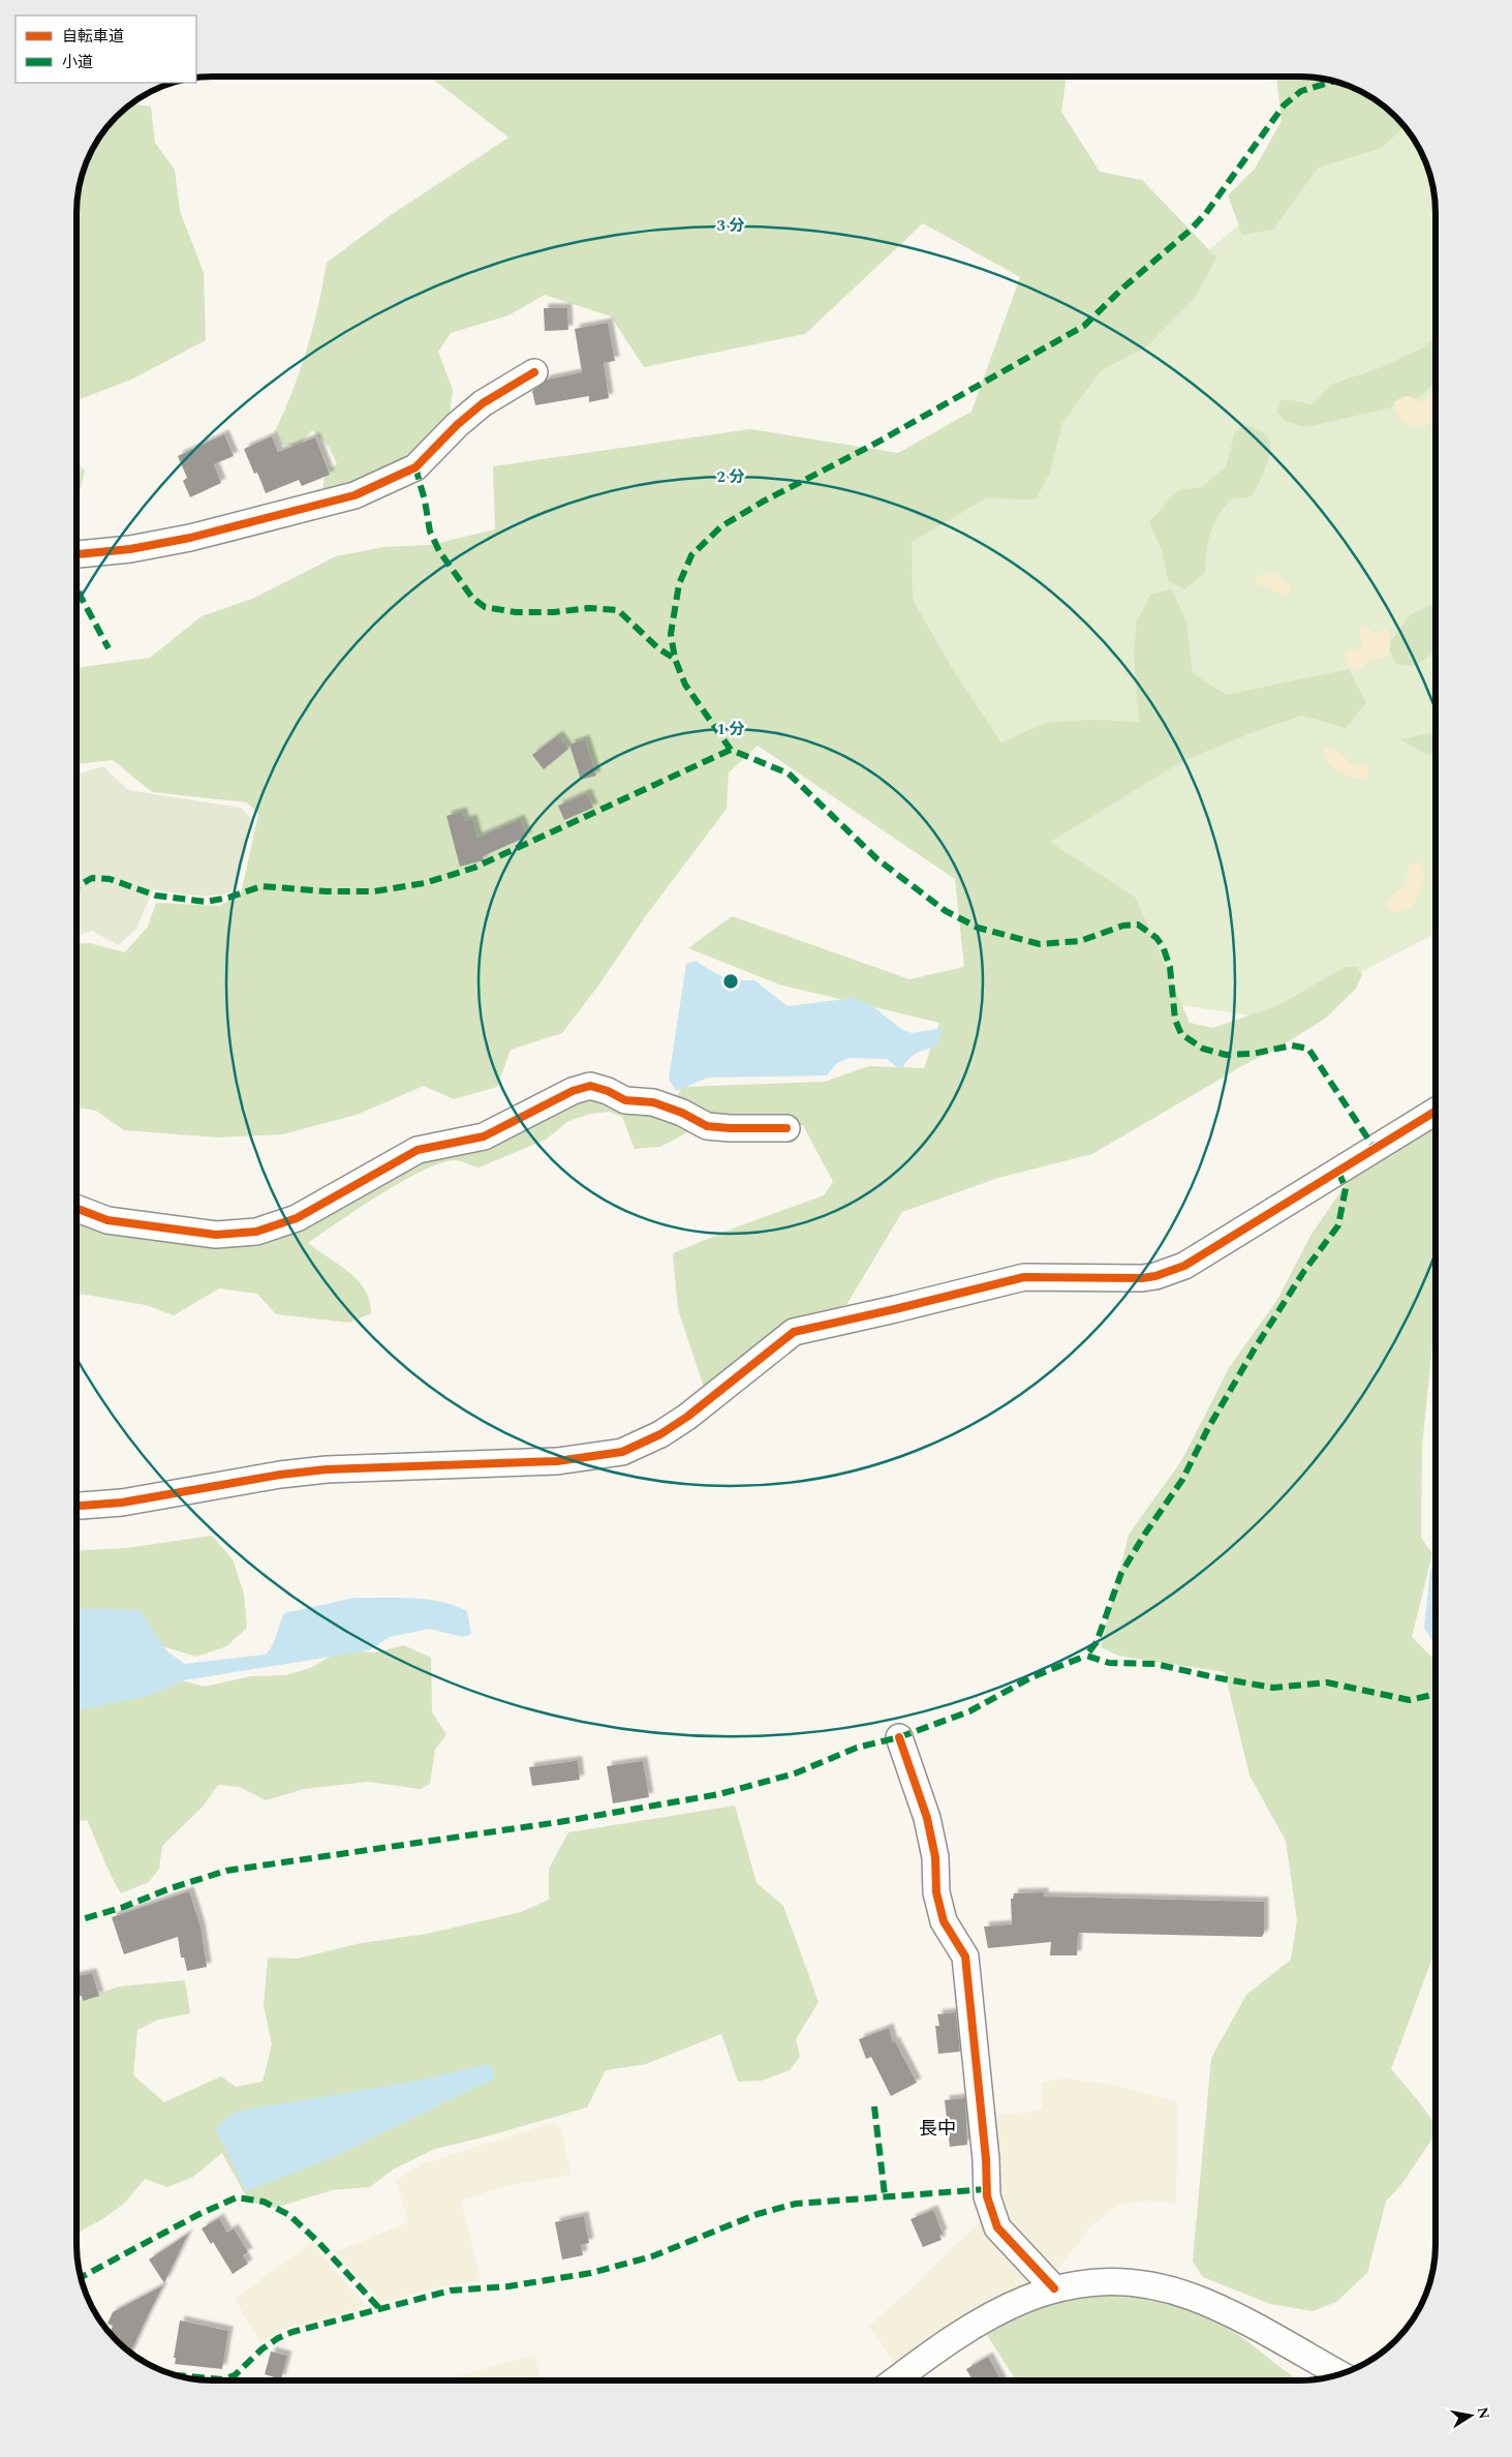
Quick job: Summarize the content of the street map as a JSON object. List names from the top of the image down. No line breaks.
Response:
{"districts":["長中"],"legend":["自転車道","小道"],"north":"right","rings":["3 分","2 分","1 分"]}
